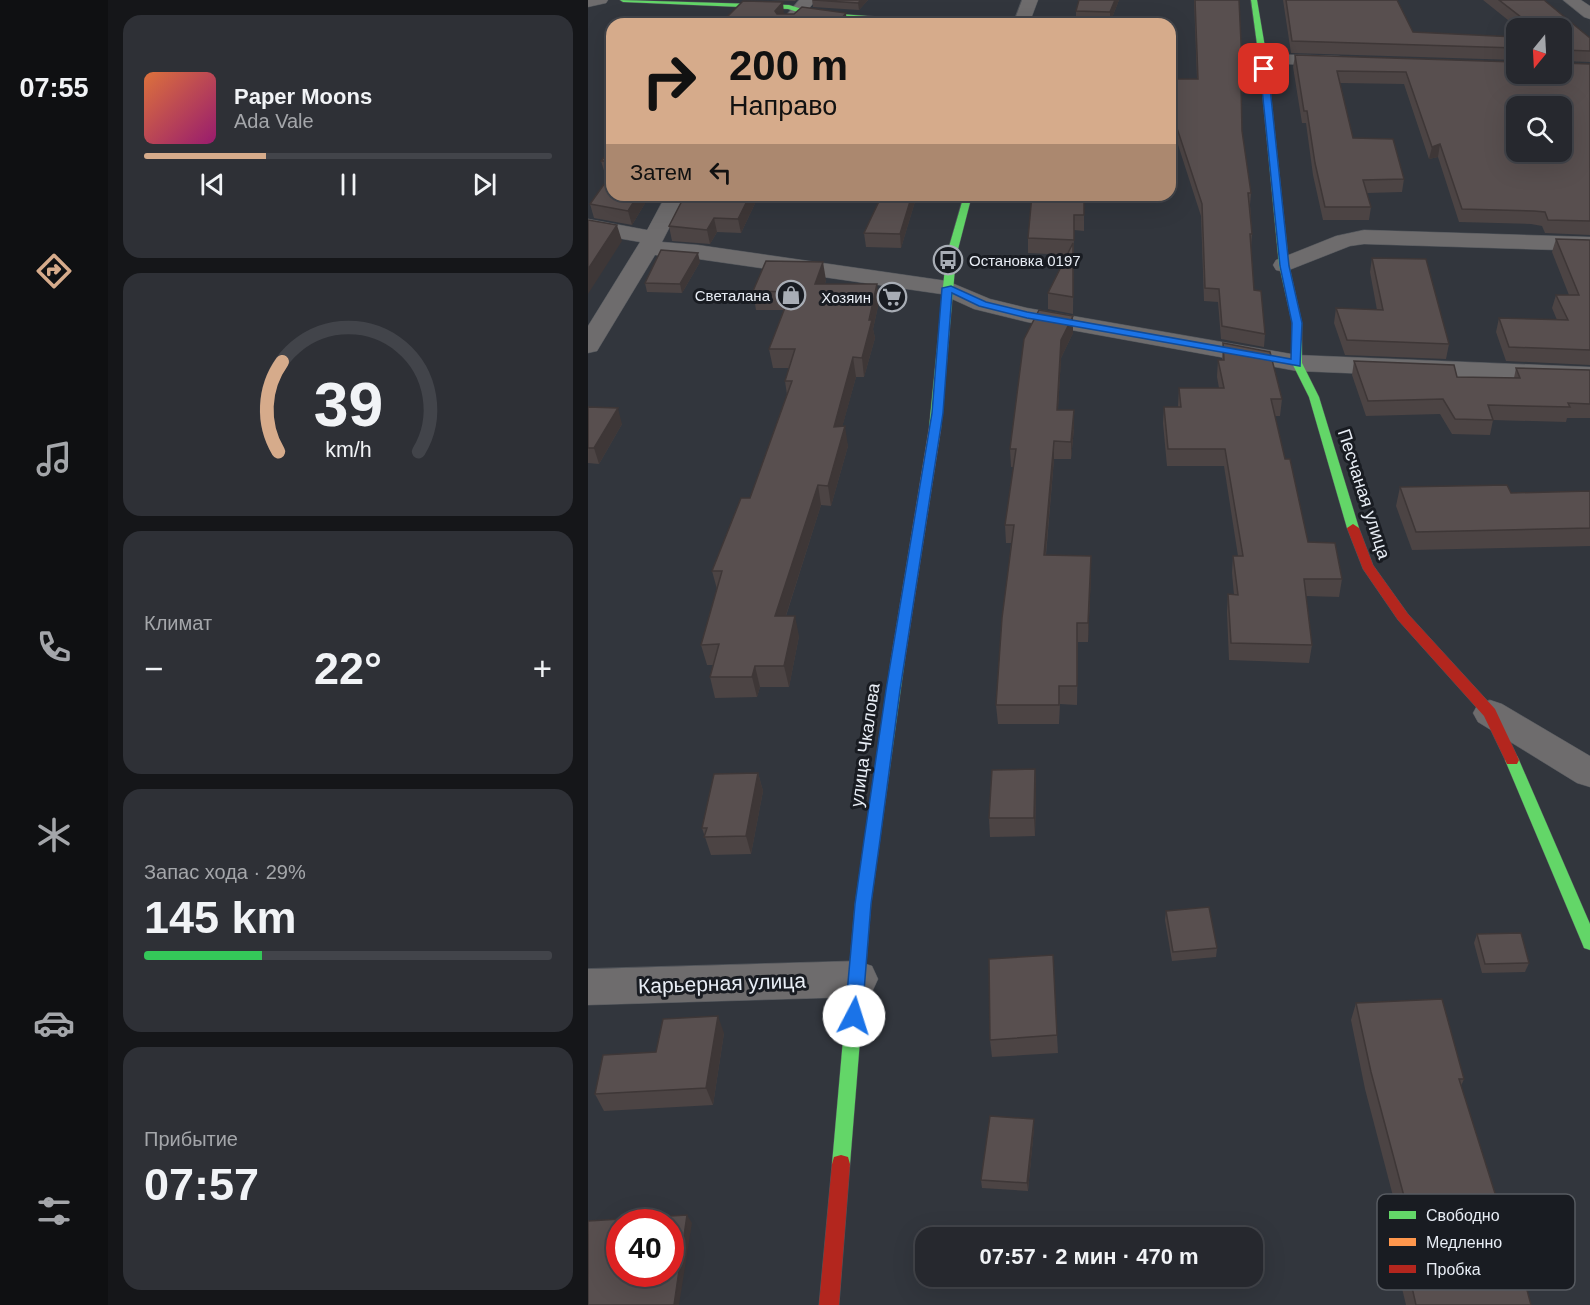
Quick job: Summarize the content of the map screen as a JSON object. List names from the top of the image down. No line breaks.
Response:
{"streets":{"street":["Песчаная улица","улица Чкалова","Карьерная улица"]},"crossings":[["улица Чкалова","Карьерная улица"]],"places":{"bus stop":["Остановка 0197"],"shop":["Светалана"],"supermarket":["Хозяин"]},"legend":["Свободно","Медленно","Пробка"],"north":"bottom","page":{"tabs":"07:55","turn":["200 m","Направо"],"song":["Paper Moons","Ada Vale"],"then":"Затем","tile":["Климат",["Запас хода · 29%","145 km"],["Прибытие","07:57"]],"heat":["−","22°","+"],"limit":"40","trip":"07:57 · 2 мин · 470 m","gauge":["39","km/h"]}}
